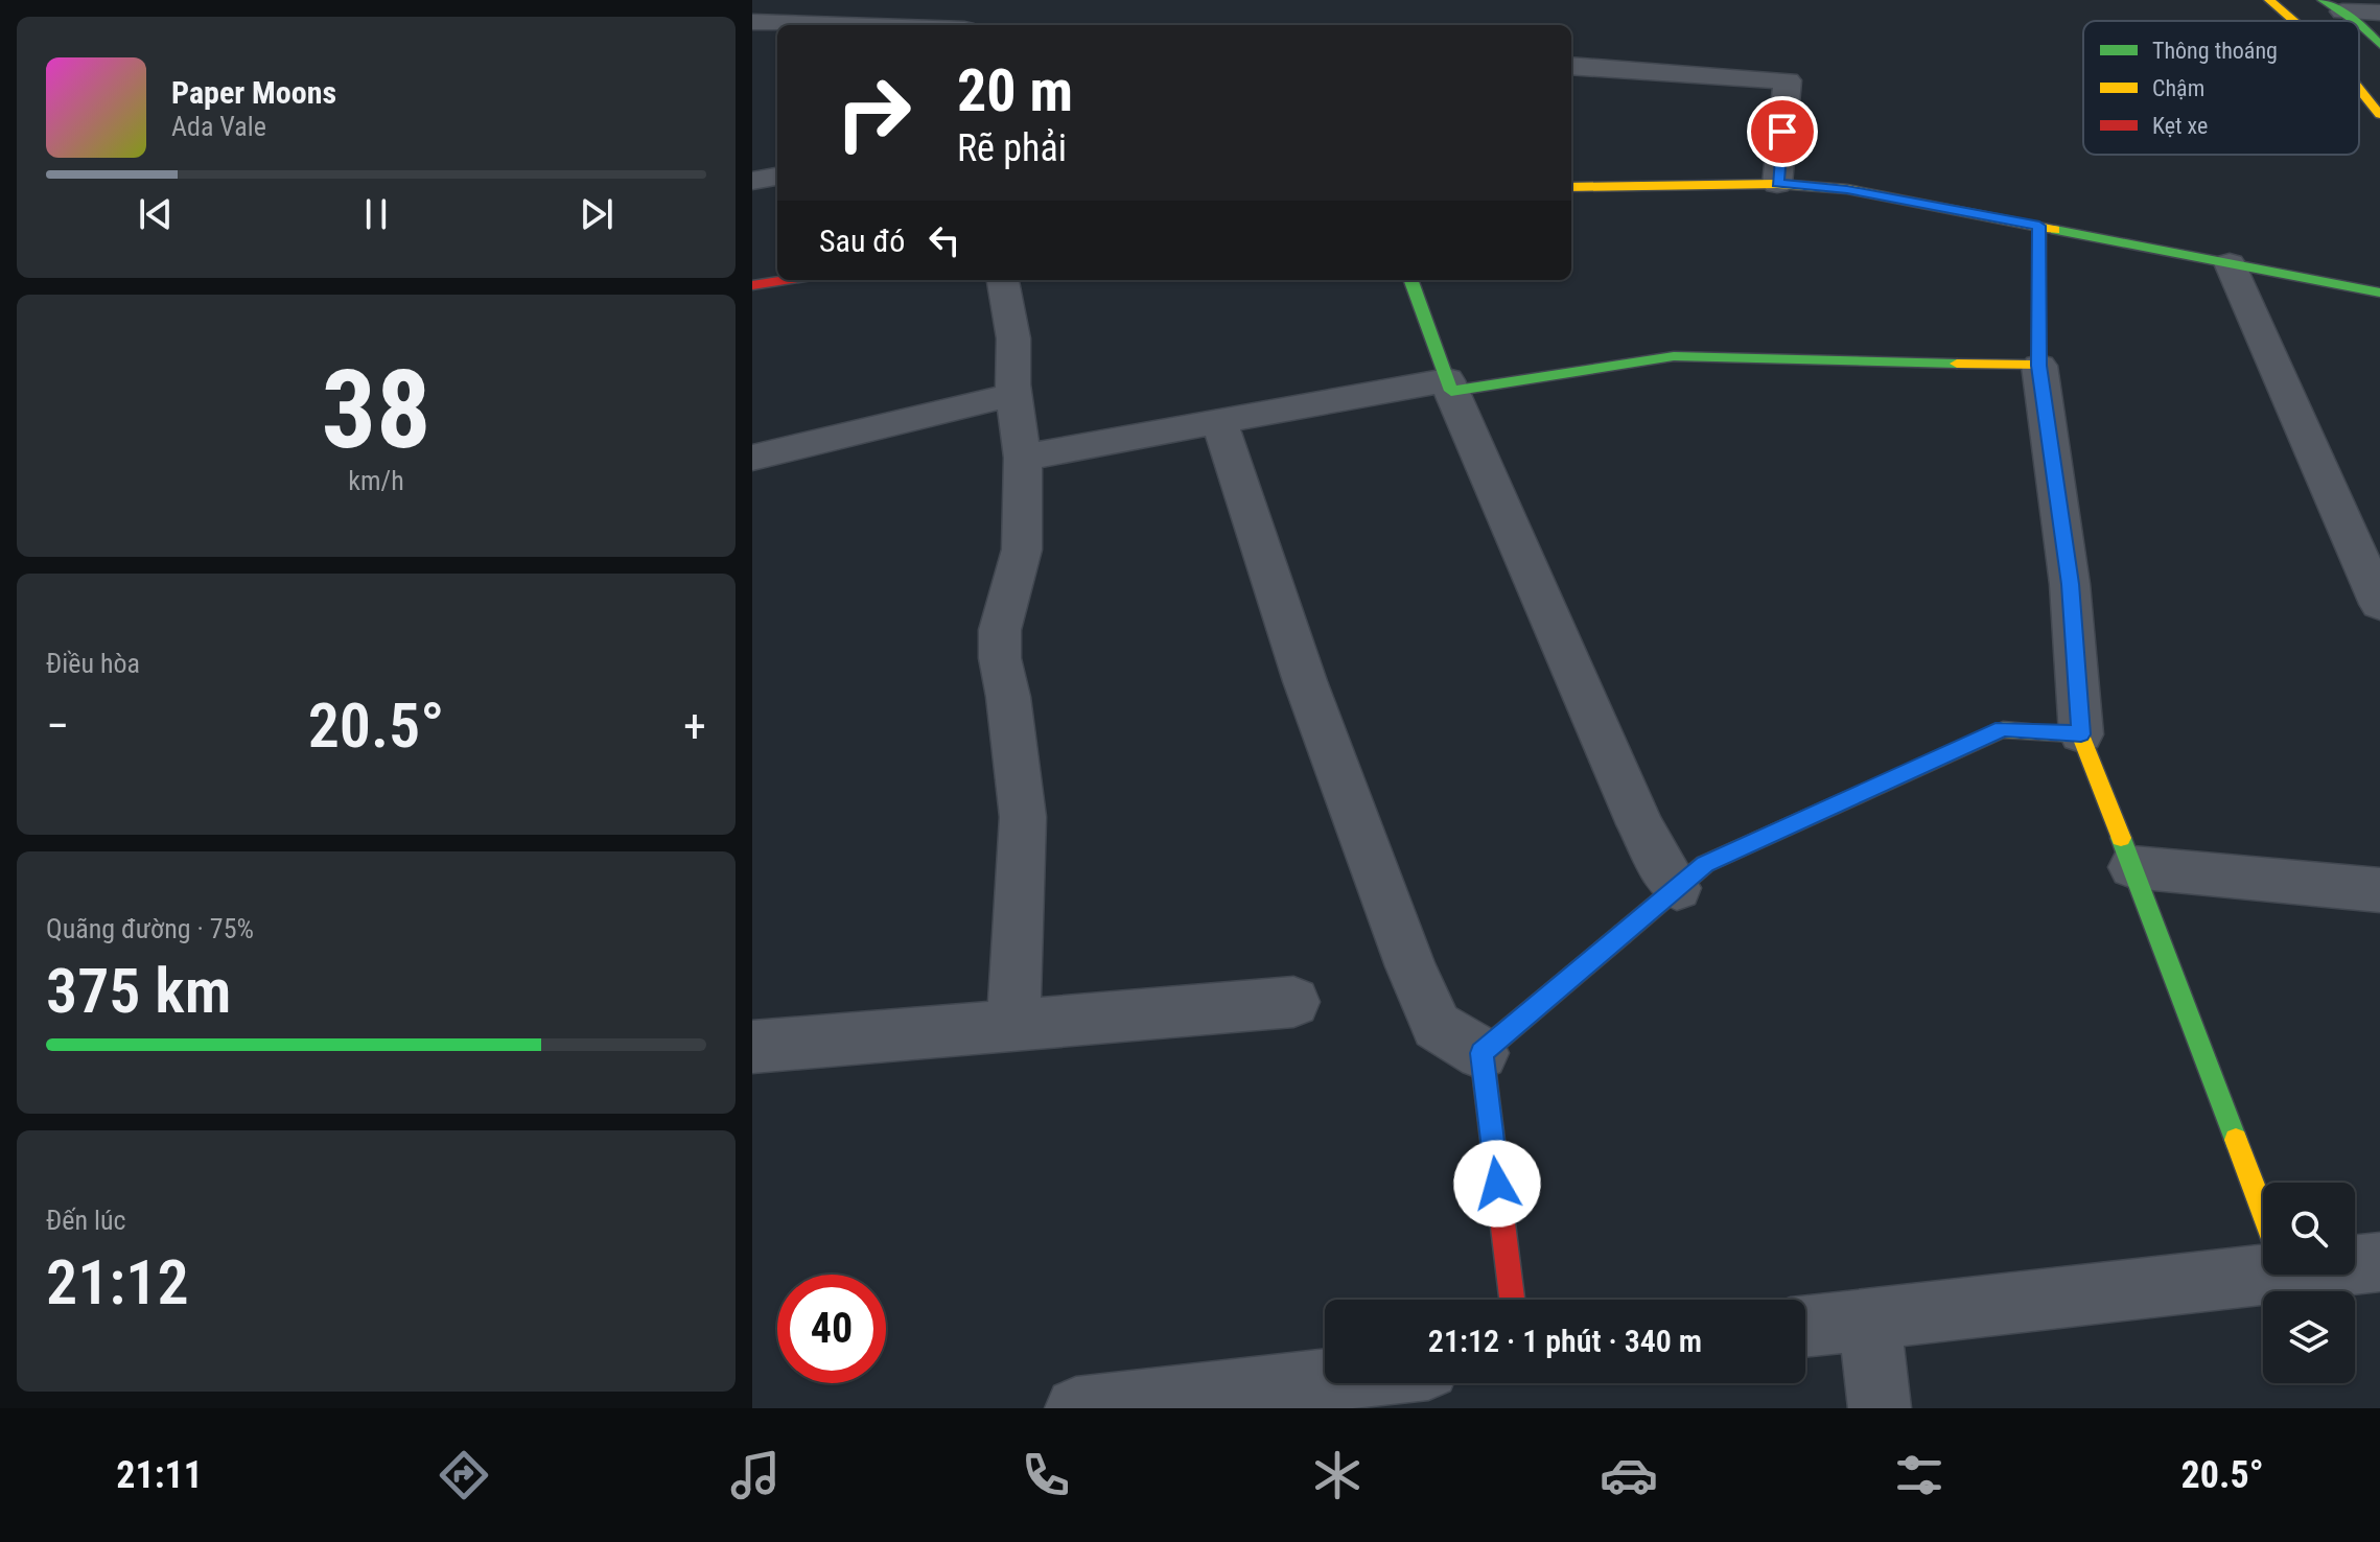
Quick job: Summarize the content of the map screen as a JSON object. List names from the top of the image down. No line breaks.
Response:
{"legend":["Thông thoáng","Chậm","Kẹt xe"],"page":{"turn":["20 m","Rẽ phải"],"song":["Paper Moons","Ada Vale"],"then":"Sau đó","tile":[["38","km/h"],"Điều hòa",["Quãng đường · 75%","375 km"],["Đến lúc","21:12"]],"heat":["−","20.5°","+"],"limit":"40","trip":"21:12 · 1 phút · 340 m","tabs":["21:11","20.5°"]}}
